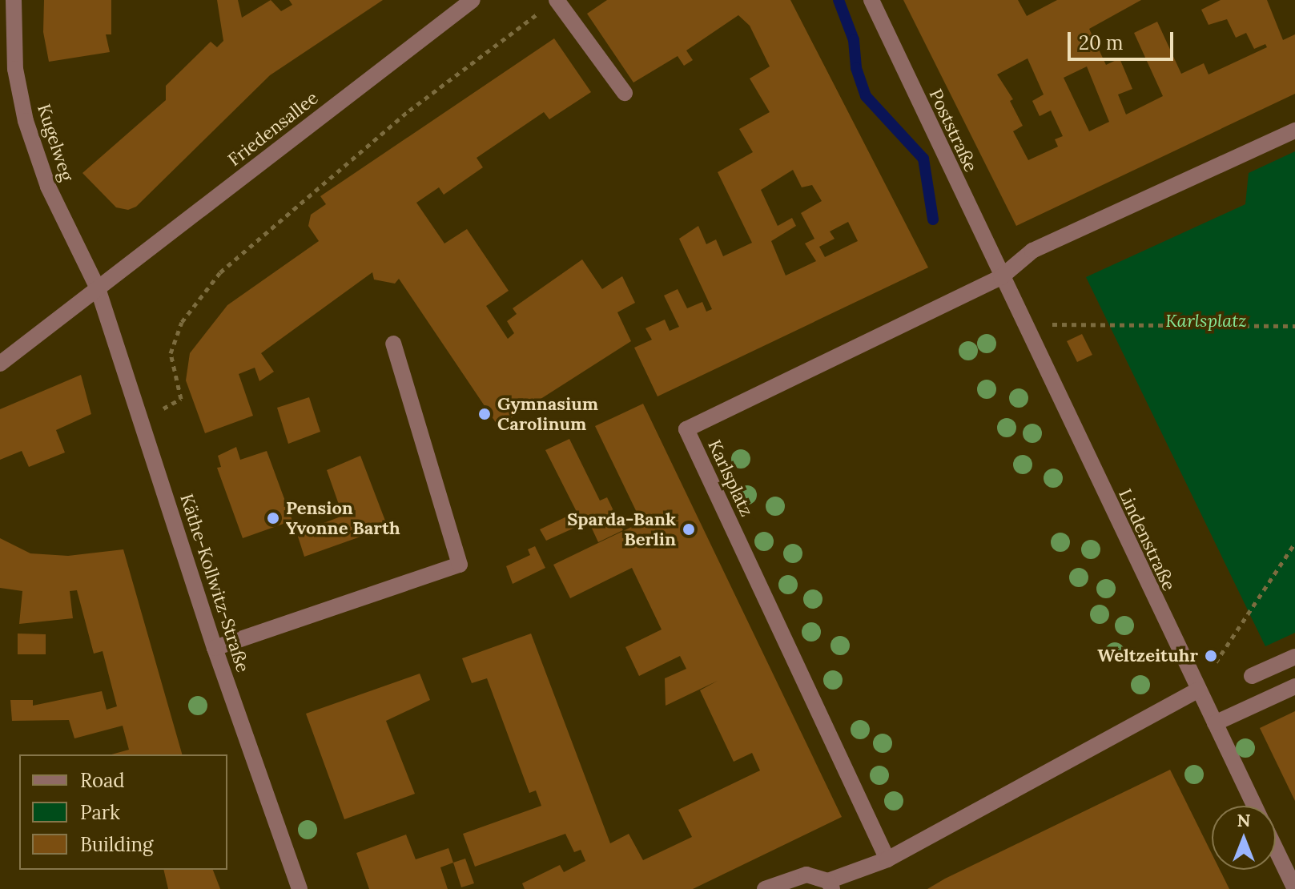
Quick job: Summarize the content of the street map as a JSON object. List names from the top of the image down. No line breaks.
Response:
{"streets":{"street":["Friedensallee","Poststraße","Kugelweg","Karlsplatz","Lindenstraße","Käthe-Kollwitz-Straße"]},"crossings":[["Friedensallee","Kugelweg"],["Friedensallee","Käthe-Kollwitz-Straße"],["Poststraße","Karlsplatz"],["Poststraße","Lindenstraße"],["Kugelweg","Käthe-Kollwitz-Straße"],["Karlsplatz","Lindenstraße"]],"parks":["Karlsplatz"],"places":["Gymnasium Carolinum","Pension Yvonne Barth","Sparda-Bank Berlin","Weltzeituhr"],"legend":["Road","Park","Building"],"scale_bar":"20 m","north":"top"}
